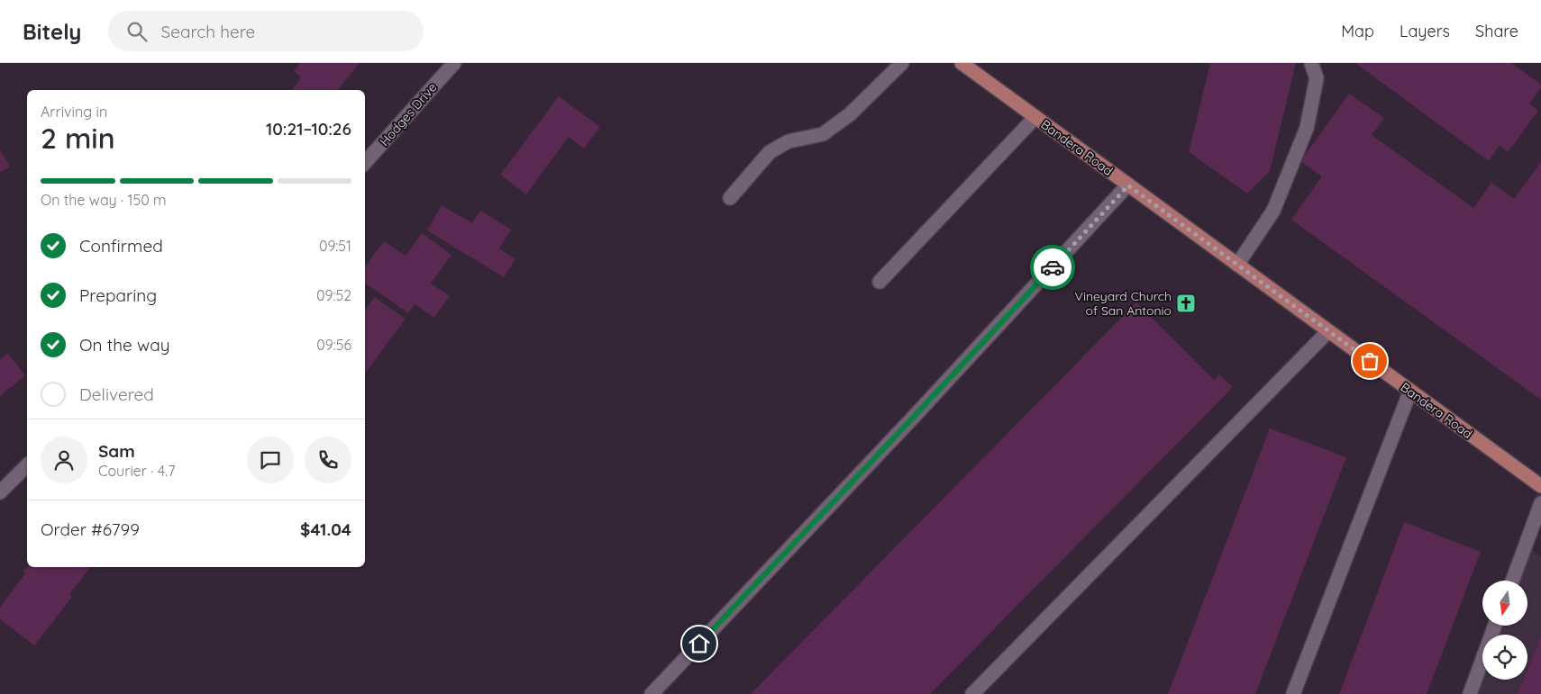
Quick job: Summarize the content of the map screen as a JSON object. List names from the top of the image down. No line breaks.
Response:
{"streets":{"main road":["Bandera Road"],"street":["Hodges Drive"]},"places":{"church":["Vineyard Church of San Antonio"]},"north":"bottom","page":{"header":"Bitely","search":"Search here","nav":["Map","Layers","Share"],"heading":["2 min","Arriving in","10:21–10:26"],"panel":["Sam","Courier · 4.7","Order #6799","$41.04"],"bar":"On the way · 150 m","list":[["Confirmed","09:51"],["Preparing","09:52"],["On the way","09:56"],"Delivered"]}}
